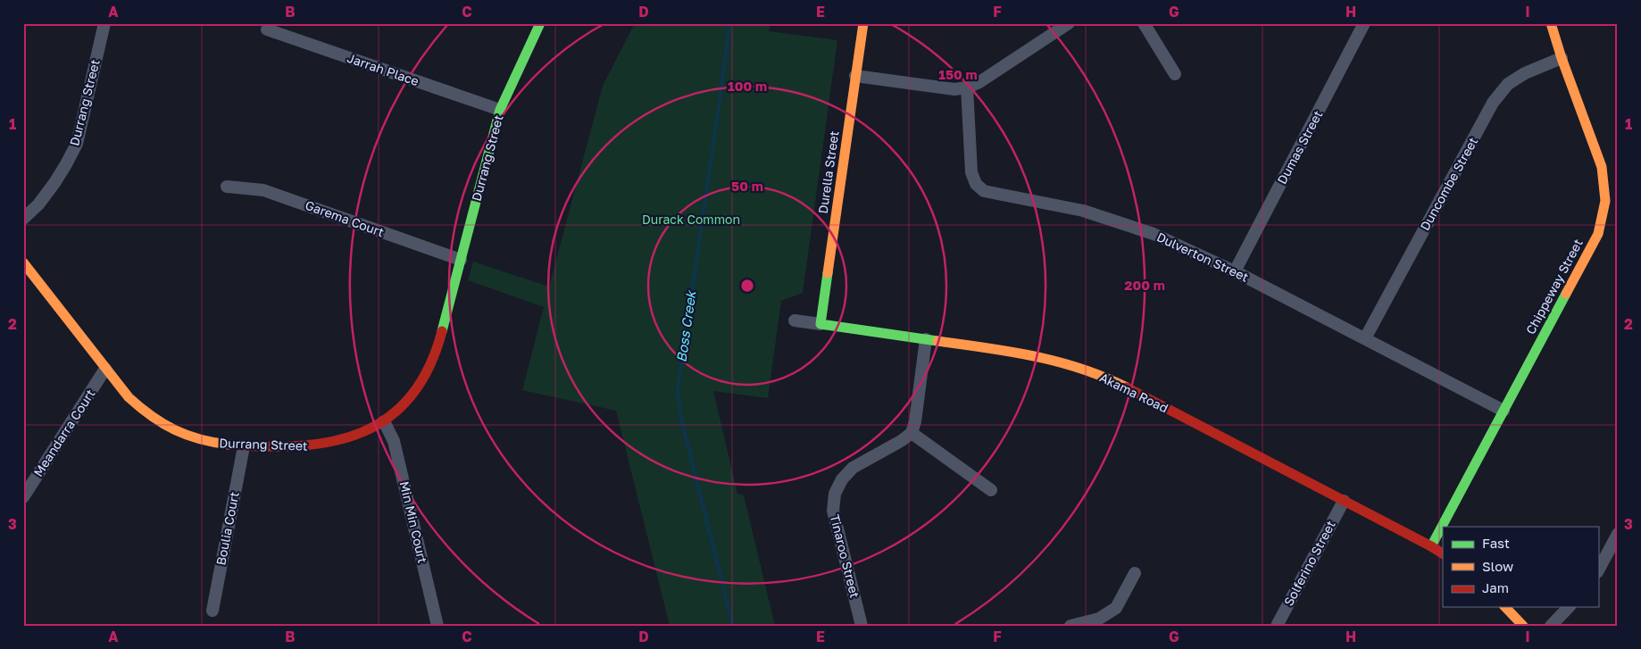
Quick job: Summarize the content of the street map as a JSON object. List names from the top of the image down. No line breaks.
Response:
{"streets":{"street":["Jarrah Place","Durrang Street","Dumas Street","Durella Street","Duncombe Street","Garema Court","Dulverton Street","Chippeway Street","Akama Road","Meandarra Court","Min Min Court","Boulia Court","Tinaroo Street","Solferino Street"]},"crossings":[["Jarrah Place","Durrang Street"],["Durrang Street","Garema Court"],["Durrang Street","Meandarra Court"],["Durrang Street","Min Min Court"],["Durrang Street","Boulia Court"],["Dumas Street","Dulverton Street"],["Durella Street","Akama Road"],["Duncombe Street","Dulverton Street"],["Duncombe Street","Chippeway Street"],["Dulverton Street","Chippeway Street"],["Chippeway Street","Akama Road"],["Akama Road","Solferino Street"]],"water":["Boss Creek"],"parks":["Durack Common"],"legend":["Fast","Slow","Jam"],"grid":{"columns":["A","B","C","D","E","F","G","H","I"],"rows":["1","2","3"]},"rings":["150 m","100 m","50 m","200 m"]}
